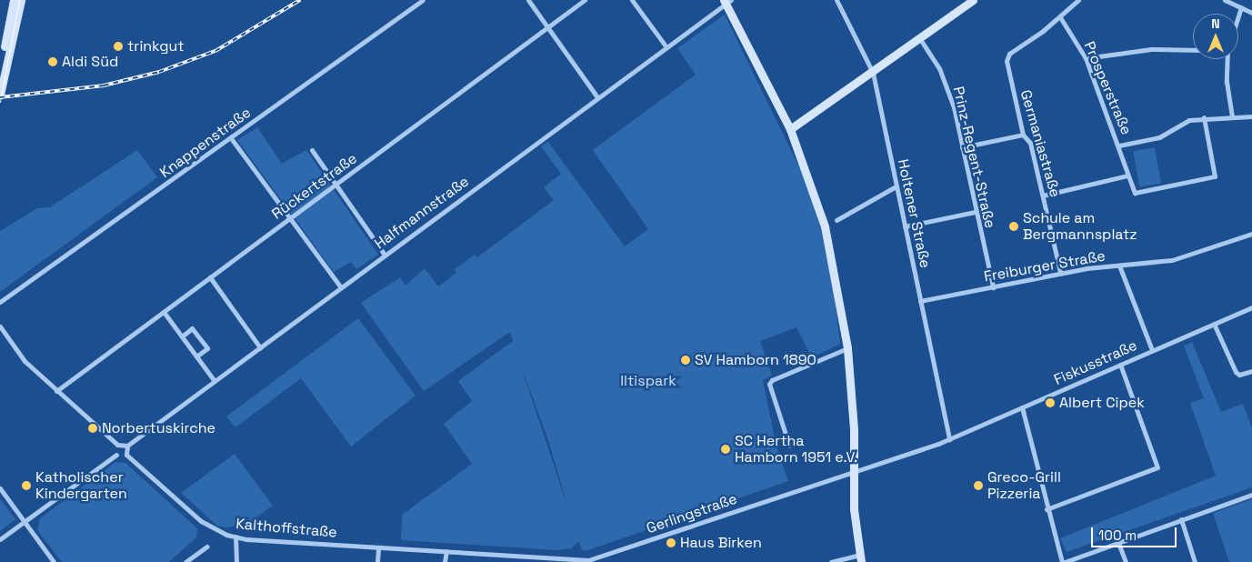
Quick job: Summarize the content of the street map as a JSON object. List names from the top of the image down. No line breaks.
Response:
{"streets":{"street":["Prosperstraße","Knappenstraße","Germaniastraße","Prinz-Regent-Straße","Rückertstraße","Halfmannstraße","Holtener Straße","Freiburger Straße","Fiskusstraße","Gerlingstraße","Kalthoffstraße"]},"crossings":[["Prosperstraße","Germaniastraße"],["Germaniastraße","Freiburger Straße"],["Prinz-Regent-Straße","Freiburger Straße"],["Holtener Straße","Freiburger Straße"],["Holtener Straße","Fiskusstraße"],["Holtener Straße","Gerlingstraße"],["Fiskusstraße","Gerlingstraße"],["Gerlingstraße","Kalthoffstraße"]],"parks":["Iltispark"],"places":["trinkgut","Aldi Süd","Schule am Bergmannsplatz","SV Hamborn 1890","Albert Cipek","Norbertuskirche","SC Hertha Hamborn 1951 e.V.","Katholischer Kindergarten","Greco-Grill Pizzeria","Haus Birken"],"scale_bar":"100 m","north":"top"}
